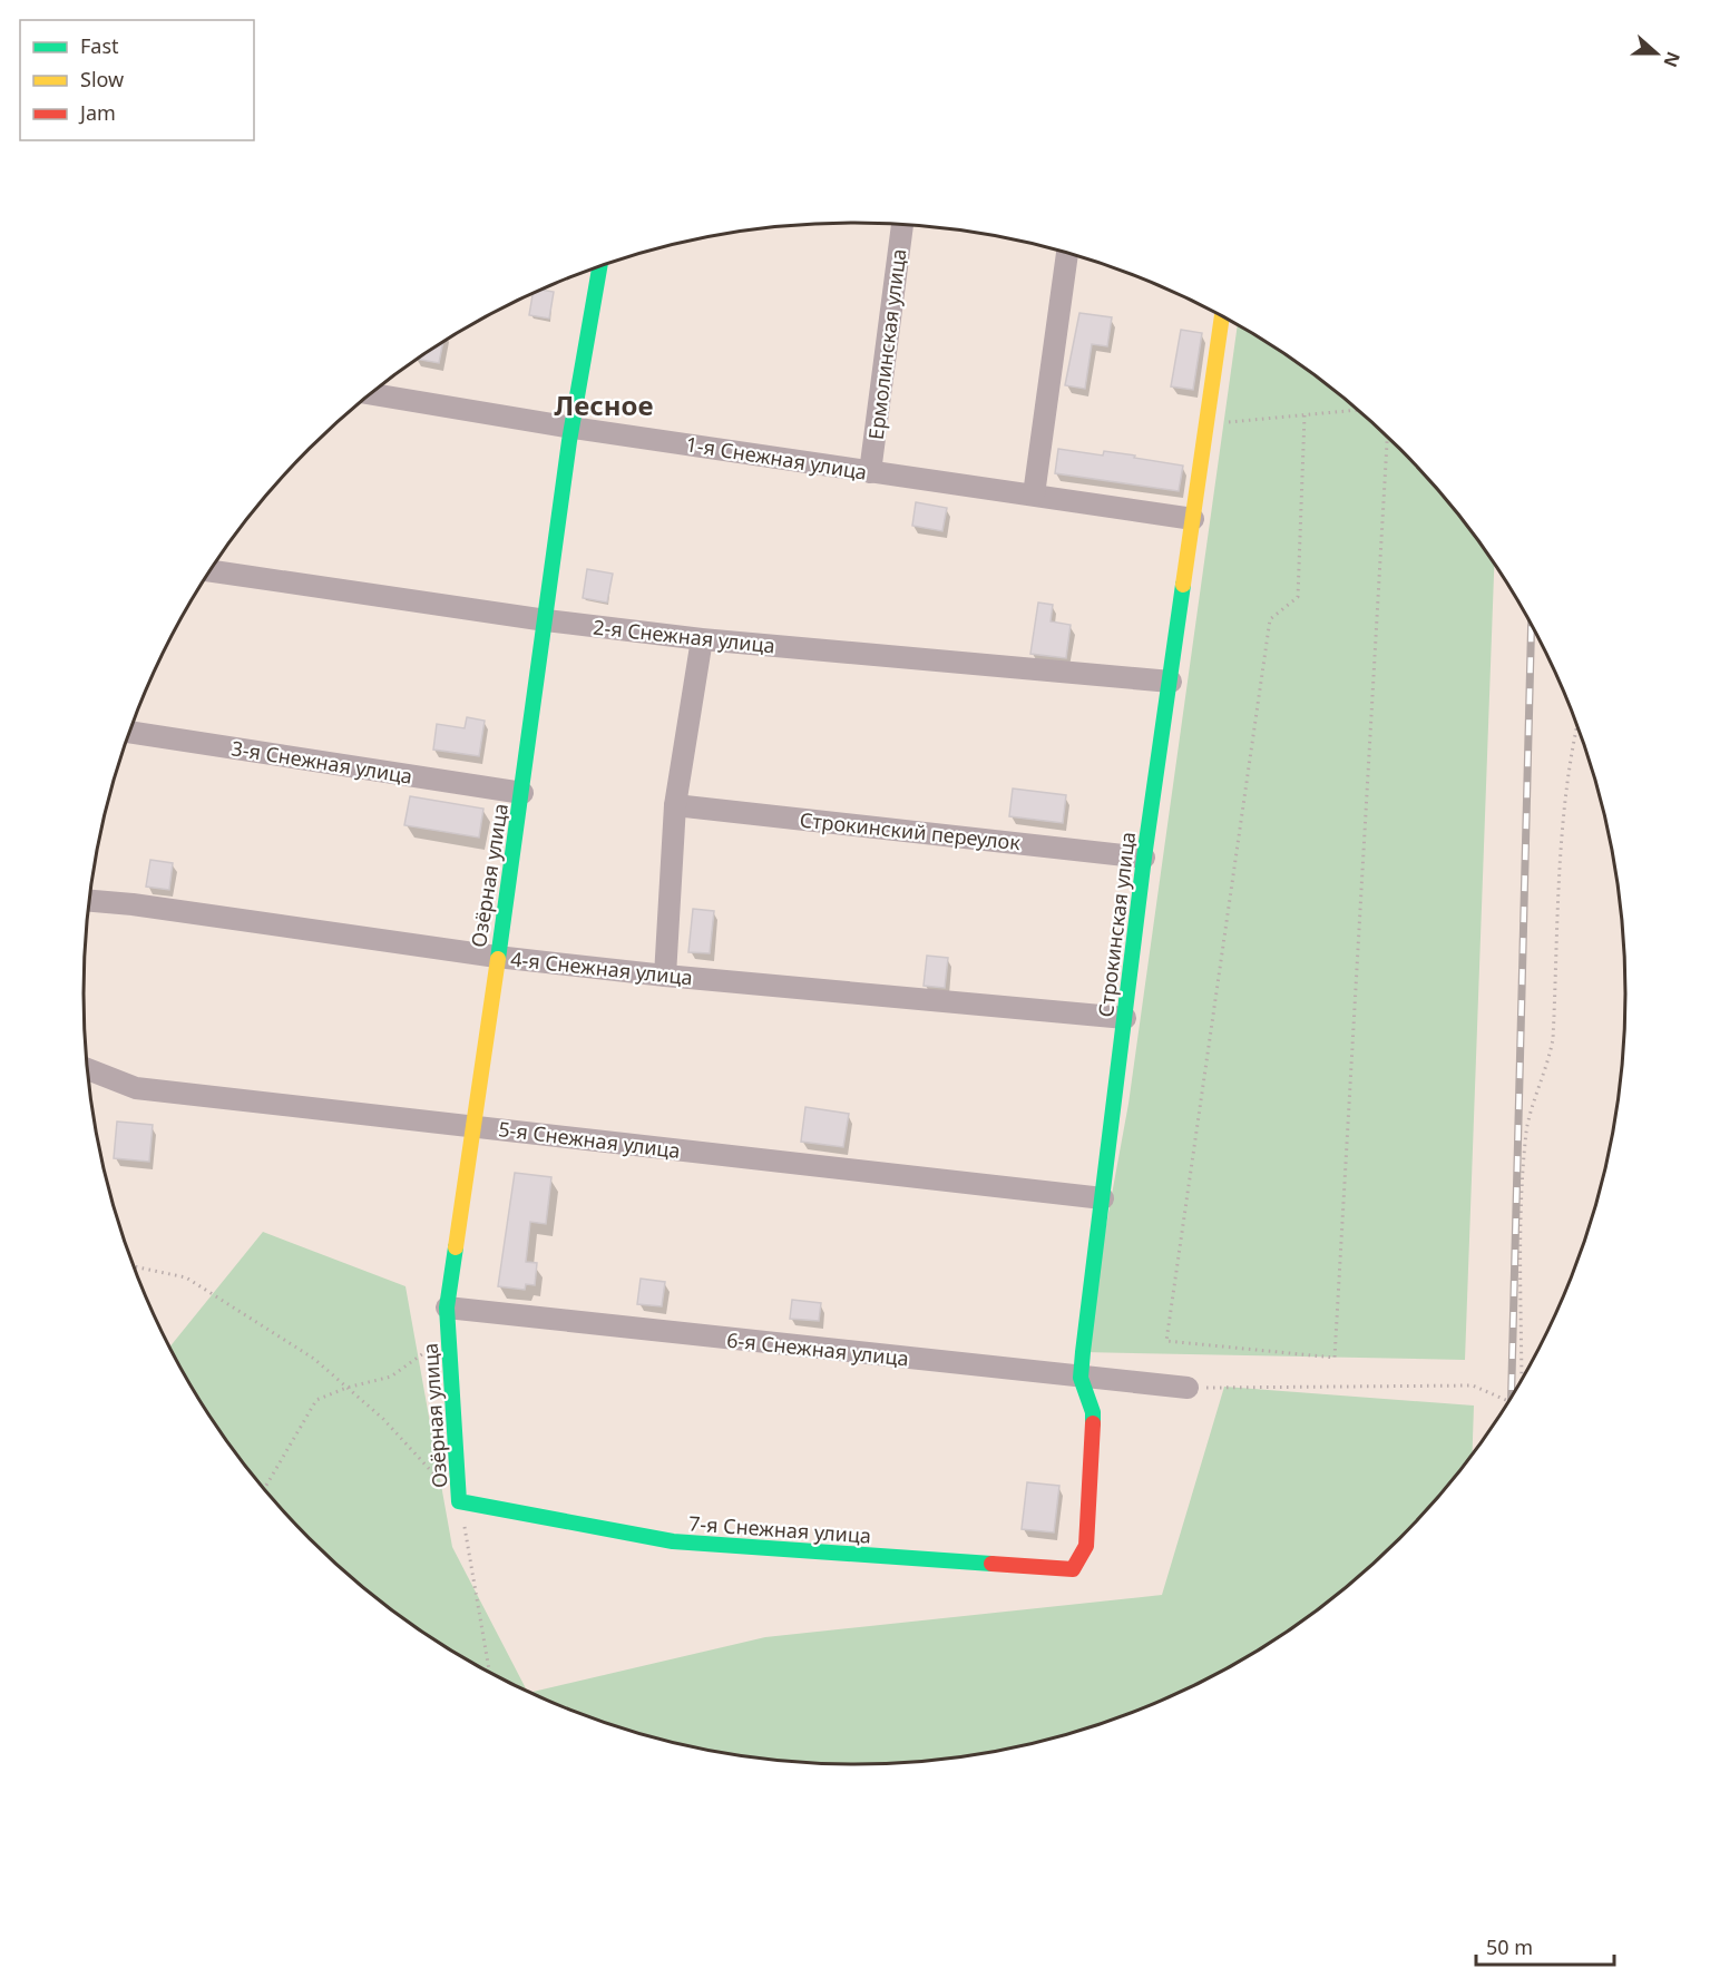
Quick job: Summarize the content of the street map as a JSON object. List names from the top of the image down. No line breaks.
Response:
{"streets":{"street":["Ермолинская улица","1-я Снежная улица","2-я Снежная улица","3-я Снежная улица","Строкинский переулок","Озёрная улица","Строкинская улица","4-я Снежная улица","5-я Снежная улица","6-я Снежная улица","7-я Снежная улица"]},"crossings":[["Ермолинская улица","1-я Снежная улица"],["1-я Снежная улица","Озёрная улица"],["1-я Снежная улица","Строкинская улица"],["2-я Снежная улица","Озёрная улица"],["2-я Снежная улица","Строкинская улица"],["3-я Снежная улица","Озёрная улица"],["Строкинский переулок","Строкинская улица"],["Озёрная улица","4-я Снежная улица"],["Озёрная улица","5-я Снежная улица"],["Озёрная улица","6-я Снежная улица"],["Озёрная улица","7-я Снежная улица"],["Строкинская улица","4-я Снежная улица"],["Строкинская улица","5-я Снежная улица"],["Строкинская улица","6-я Снежная улица"],["Строкинская улица","7-я Снежная улица"]],"districts":["Лесное"],"legend":["Fast","Slow","Jam"],"scale_bar":"50 m","north":"right"}
